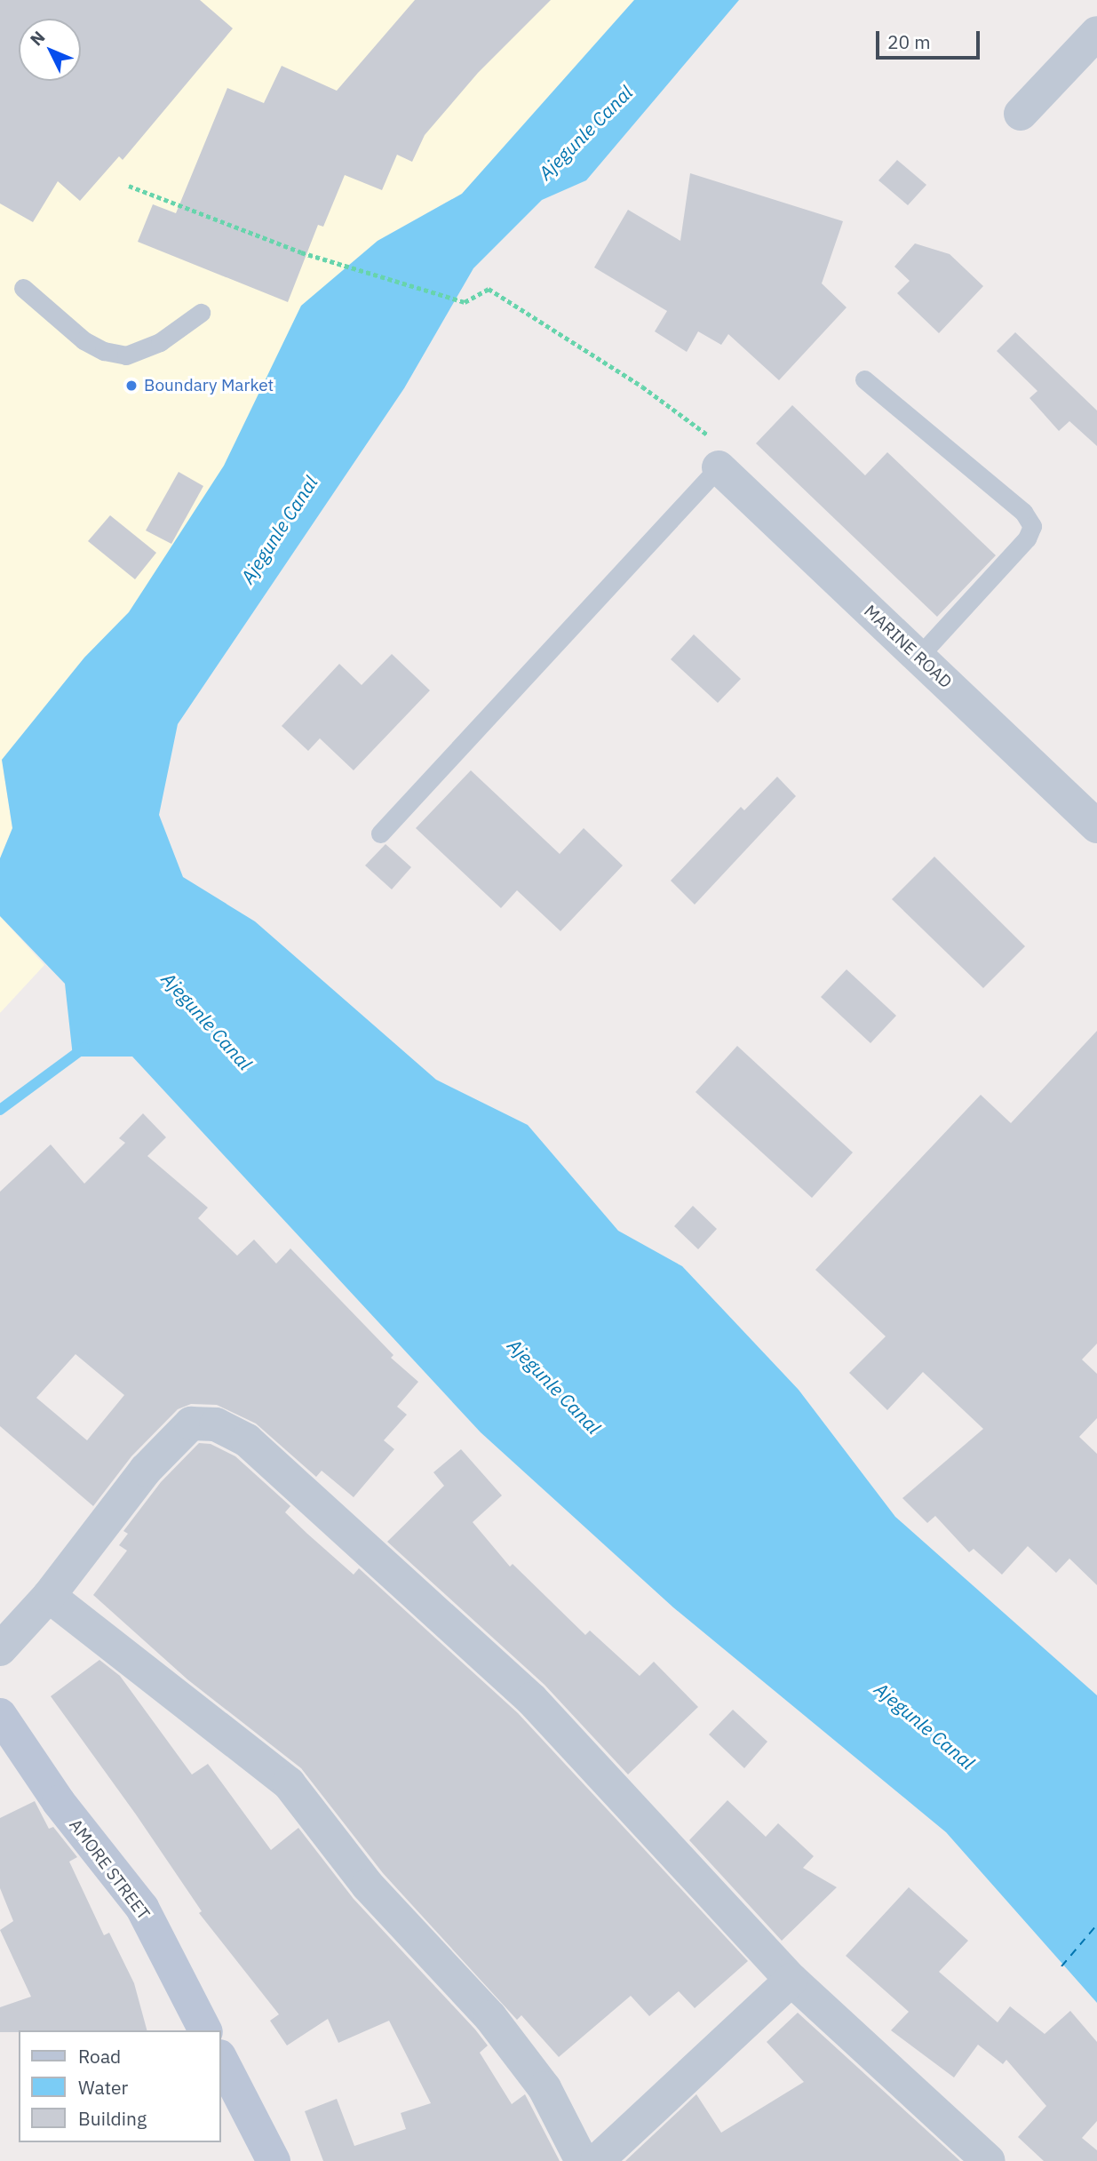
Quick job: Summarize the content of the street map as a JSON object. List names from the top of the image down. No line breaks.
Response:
{"streets":{"main road":["AMORE STREET"],"street":["MARINE ROAD"]},"water":["Ajegunle Canal"],"places":["Boundary Market"],"legend":["Road","Water","Building"],"scale_bar":"20 m","north":"top left"}
